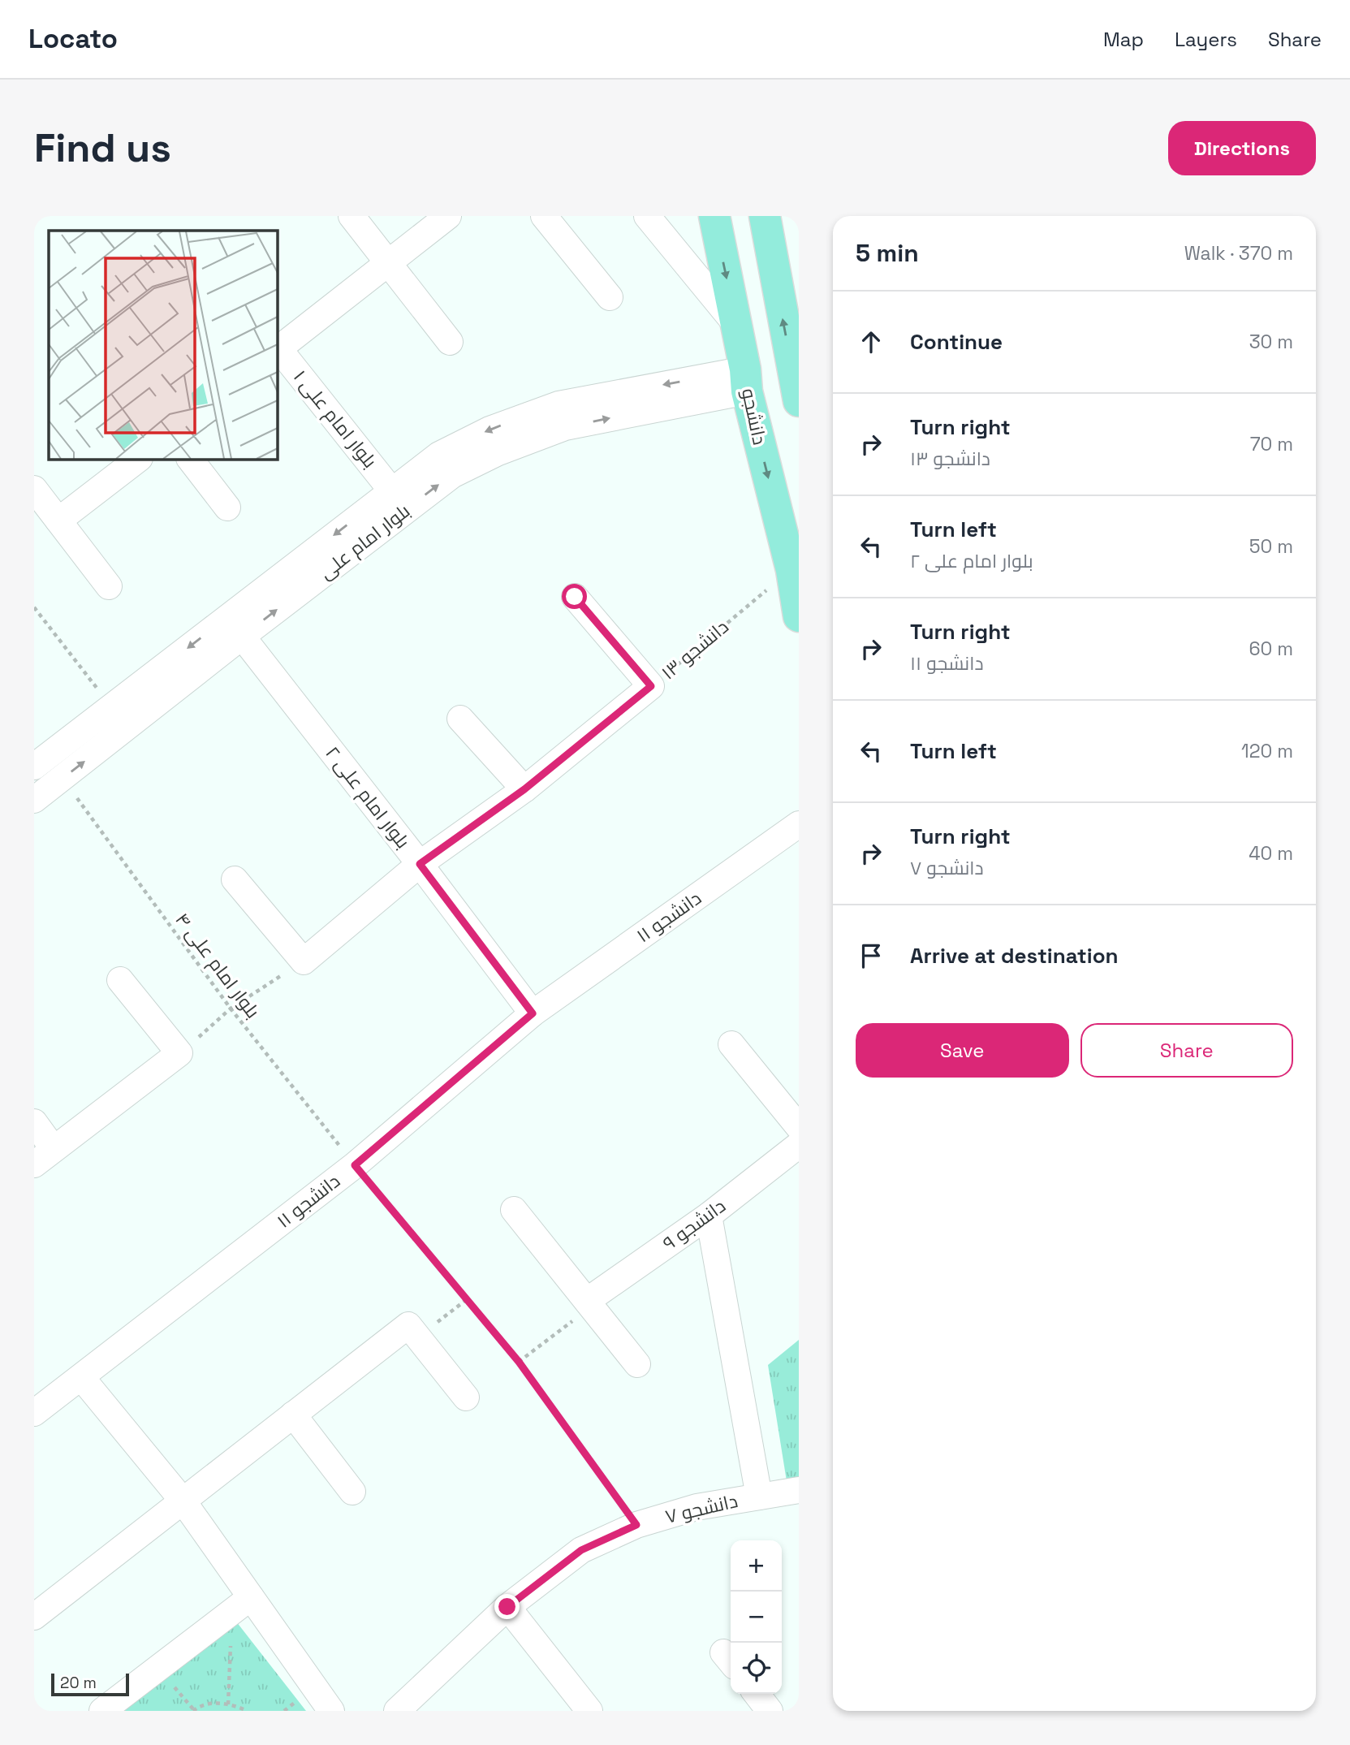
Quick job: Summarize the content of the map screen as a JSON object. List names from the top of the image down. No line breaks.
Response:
{"streets":{"main road":["دانشجو"],"street":["بلوار امام علی ۱","بلوار امام علی","دانشجو ۱۳","بلوار امام علی ۲","دانشجو ۱۱","دانشجو ۹","دانشجو ۷"],"path":["بلوار امام علی ۴"]},"crossings":[["دانشجو","بلوار امام علی"],["دانشجو","دانشجو ۱۳"],["بلوار امام علی ۱","بلوار امام علی"],["بلوار امام علی","بلوار امام علی ۲"],["بلوار امام علی","بلوار امام علی ۴"],["دانشجو ۱۳","بلوار امام علی ۲"],["بلوار امام علی ۲","دانشجو ۱۱"],["دانشجو ۱۱","بلوار امام علی ۴"],["بلوار امام علی ۴","دانشجو ۷"]],"scale_bar":"20 m","page":{"header":"Locato","nav":["Map","Layers","Share"],"buttons":["Directions",["Save","Share"]],"title":"Find us","heading":["5 min","Walk · 370 m"],"list":[["Continue","30 m"],["Turn right","دانشجو ۱۳","70 m"],["Turn left","بلوار امام علی ۲","50 m"],["Turn right","دانشجو ۱۱","60 m"],["Turn left","120 m"],["Turn right","دانشجو ۷","40 m"],"Arrive at destination"],"map_buttons":["+","−"],"scale":"20 m"}}
